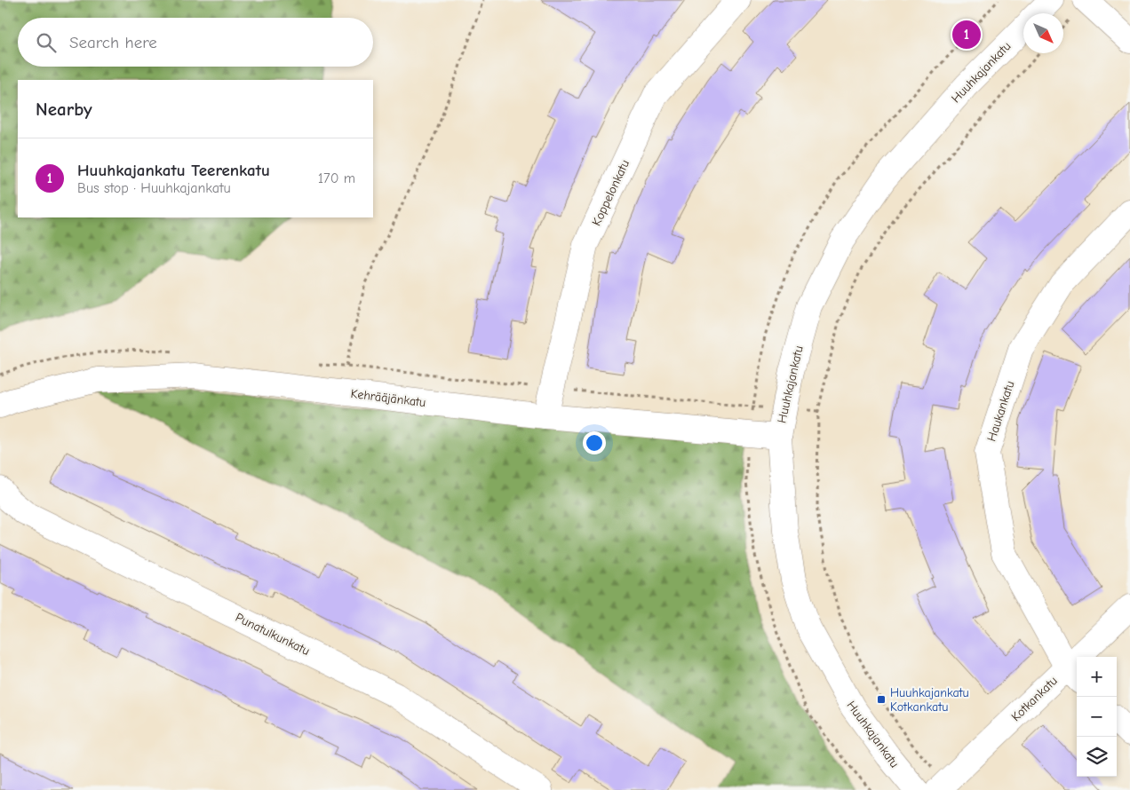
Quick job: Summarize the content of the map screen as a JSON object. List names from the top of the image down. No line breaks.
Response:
{"streets":{"street":["Huuhkajankatu","Koppelonkatu","Kehrääjänkatu","Haukankatu","Punatulkunkatu","Kotkankatu"]},"crossings":[["Huuhkajankatu","Kehrääjänkatu"],["Koppelonkatu","Kehrääjänkatu"],["Haukankatu","Kotkankatu"]],"places":{"transit":["Huuhkajankatu Kotkankatu"]},"north":"bottom right","page":{"search":"Search here","pins":"1","heading":"Nearby","list":[{"mark":"1","name":"Huuhkajankatu Teerenkatu","note":"Bus stop · Huuhkajankatu","value":"170 m"}],"map_buttons":["+","−"]}}
